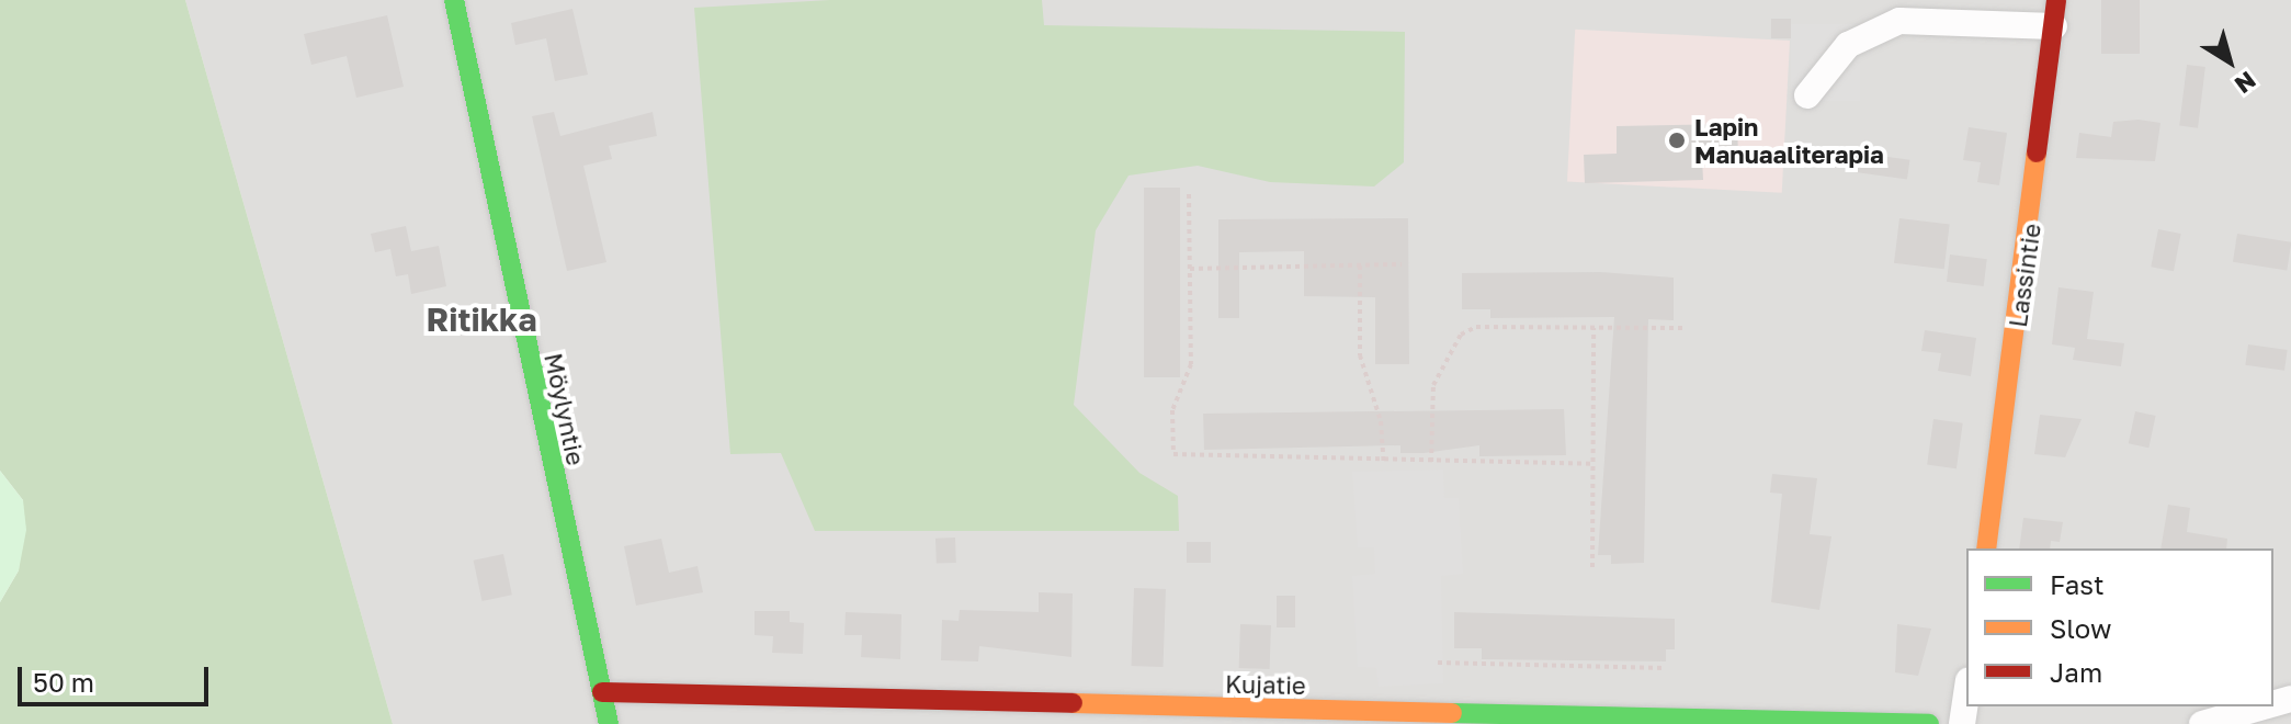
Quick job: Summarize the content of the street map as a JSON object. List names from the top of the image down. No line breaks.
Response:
{"streets":{"street":["Lassintie","Möylyntie","Kujatie"]},"crossings":[["Möylyntie","Kujatie"]],"districts":["Ritikka"],"places":["Lapin Manuaaliterapia"],"legend":["Fast","Slow","Jam"],"scale_bar":"50 m","north":"bottom right"}
